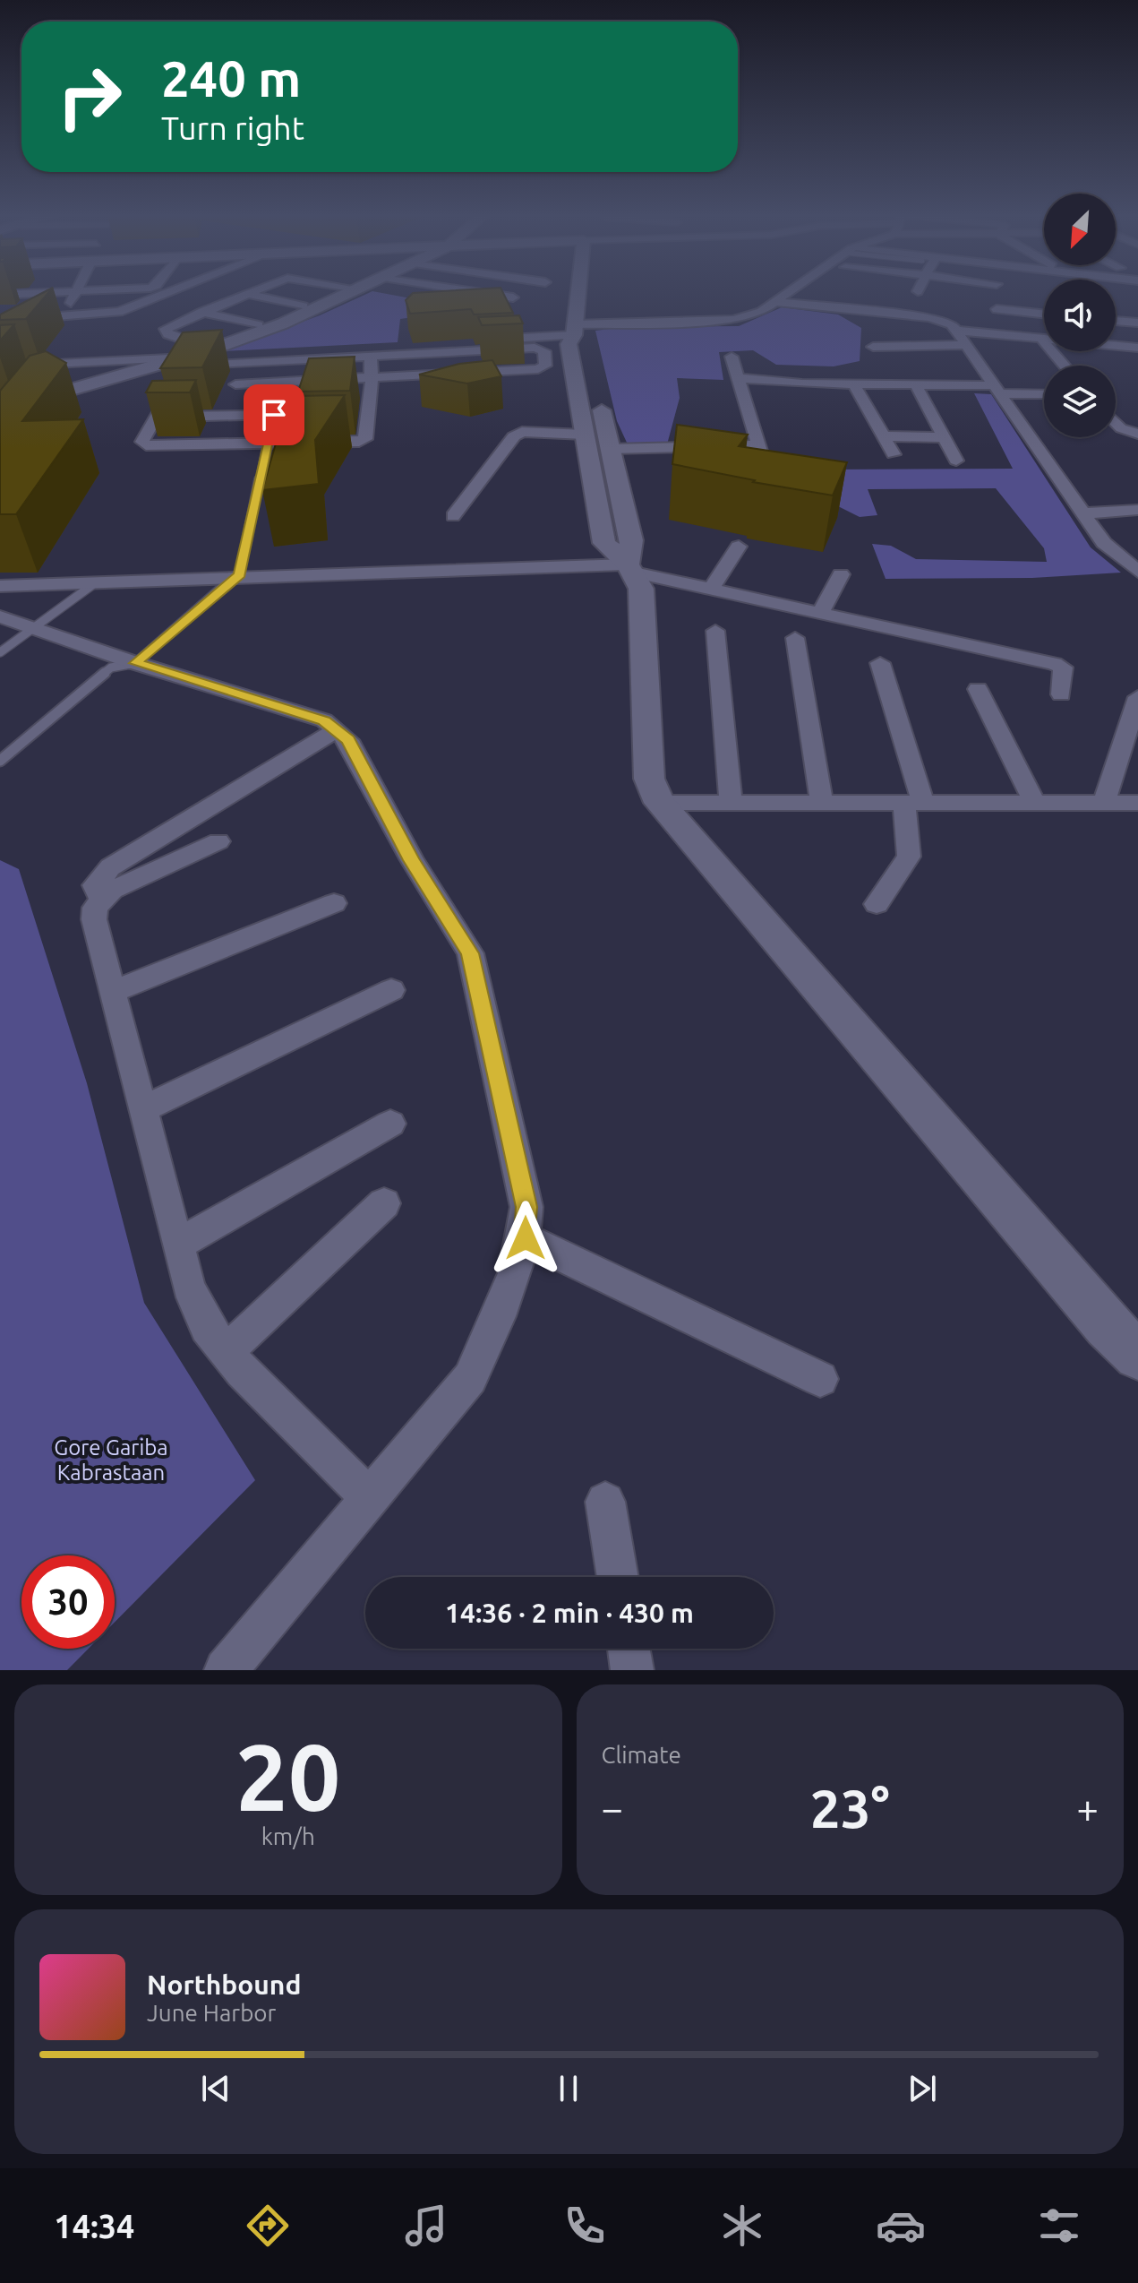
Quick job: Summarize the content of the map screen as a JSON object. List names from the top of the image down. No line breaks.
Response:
{"parks":["Gore Gariba Kabrastaan"],"north":"bottom left","page":{"turn":["240 m","Turn right"],"limit":"30","trip":"14:36 · 2 min · 430 m","tile":[["20","km/h"],"Climate"],"heat":["−","23°","+"],"song":["Northbound","June Harbor"],"tabs":"14:34"}}
